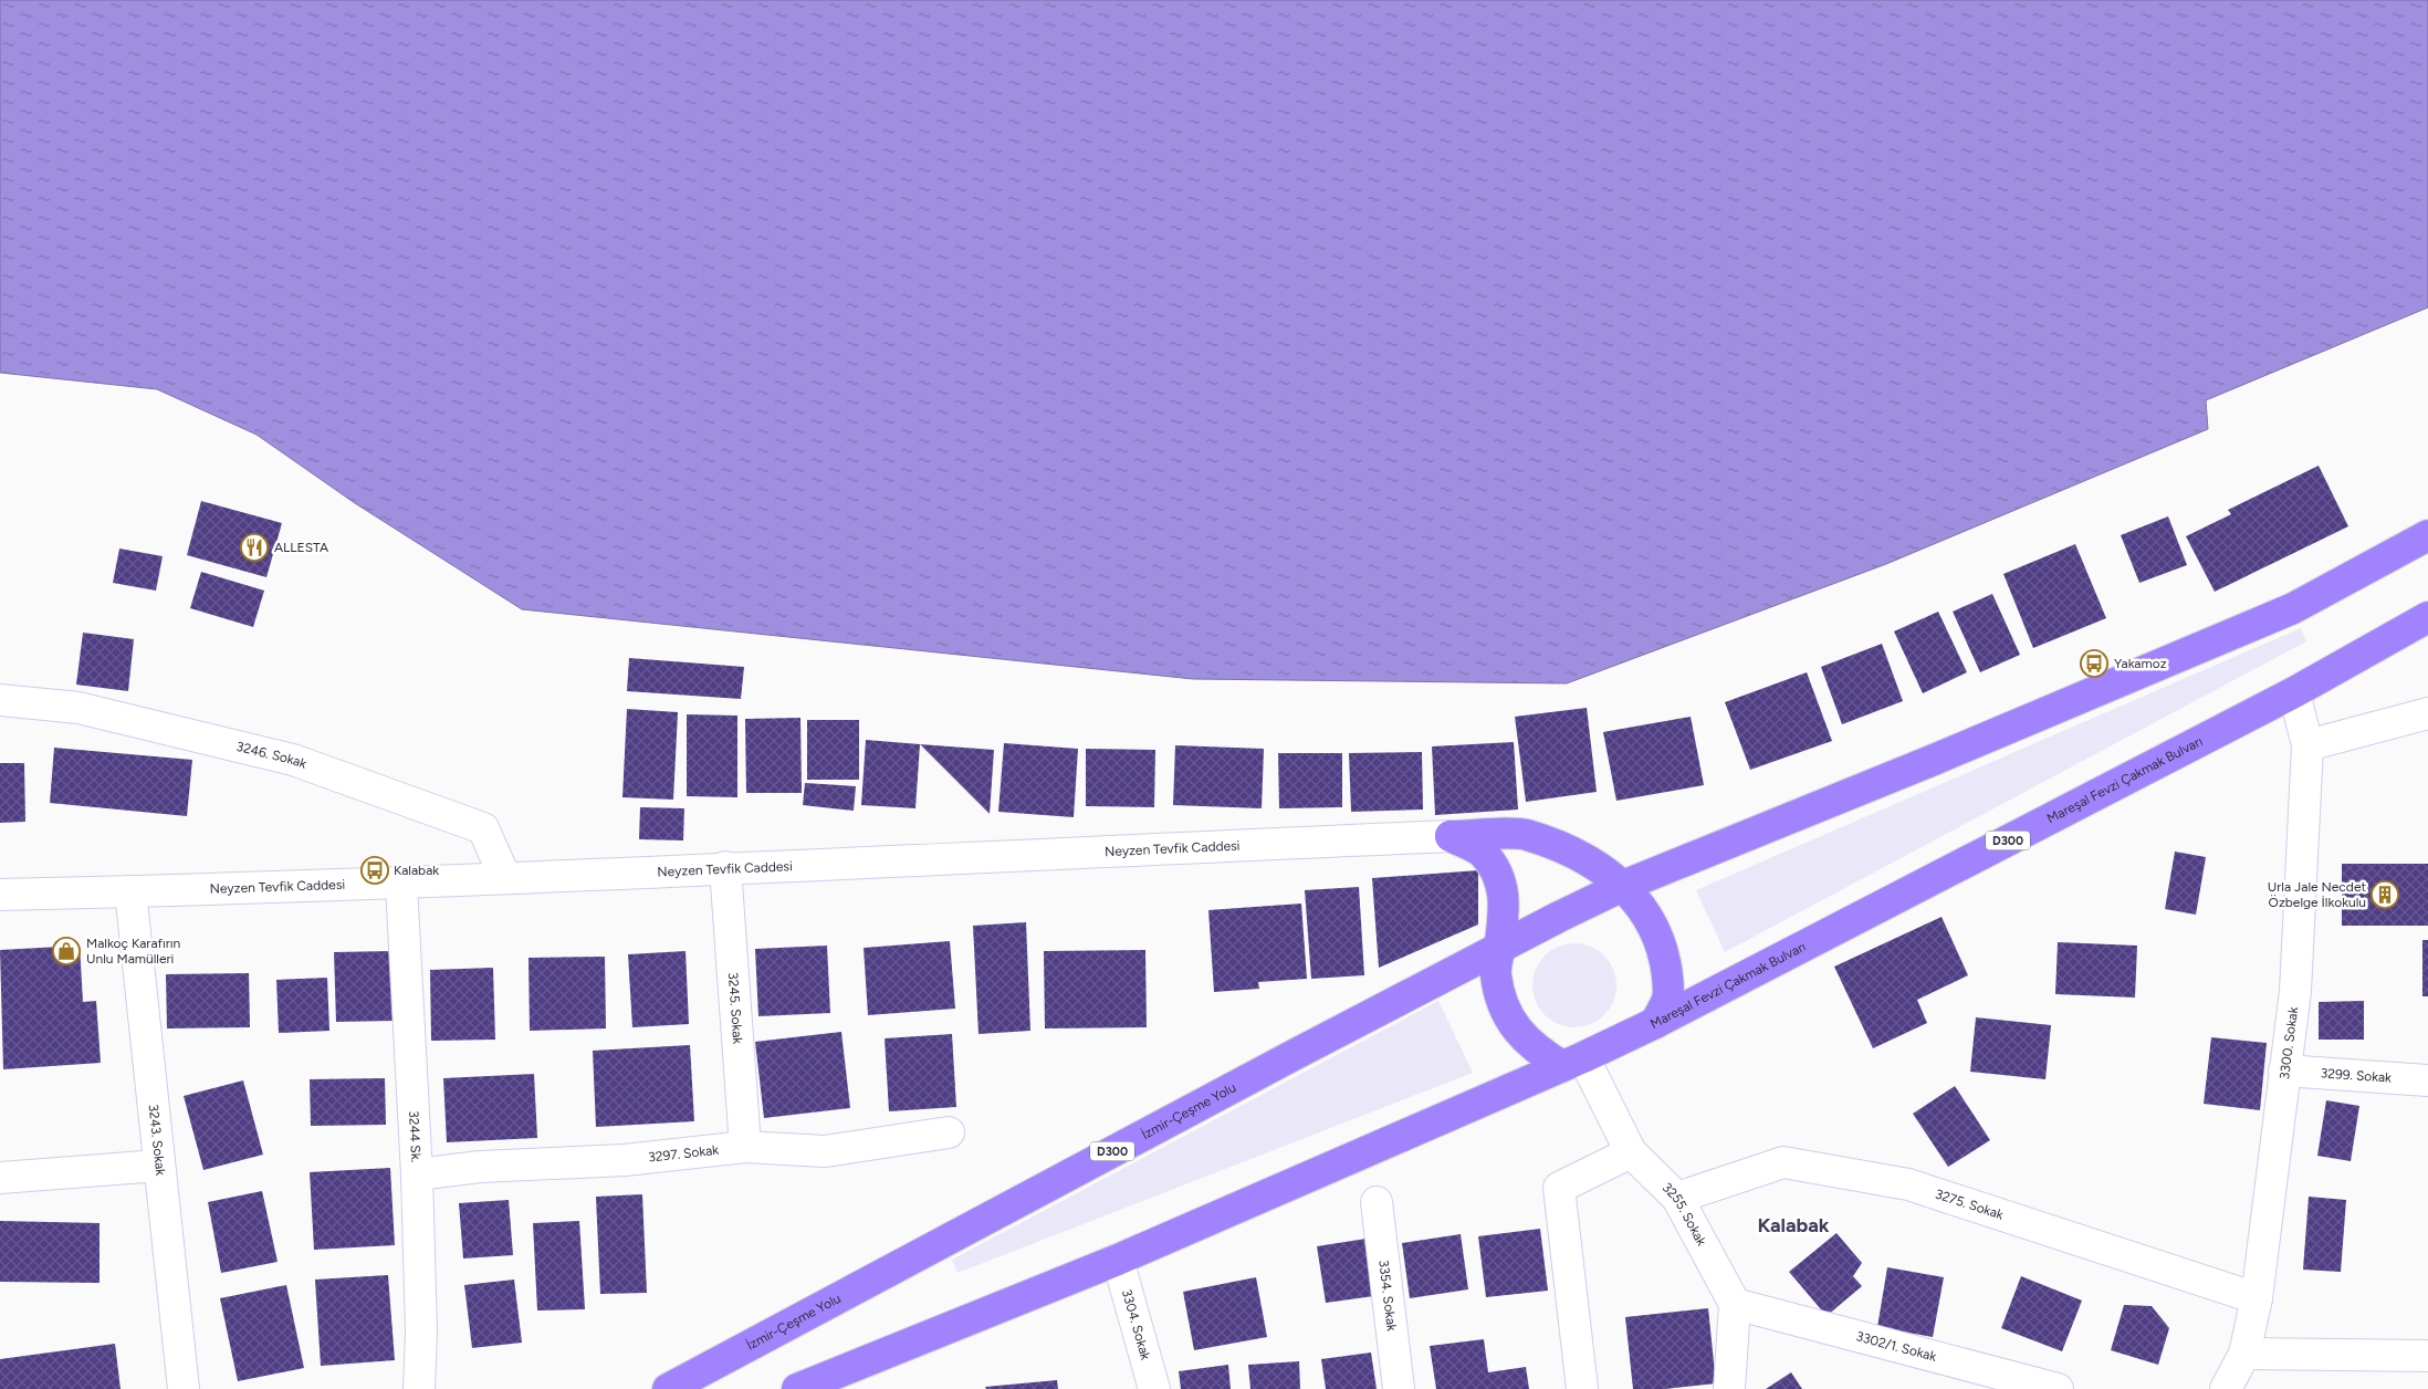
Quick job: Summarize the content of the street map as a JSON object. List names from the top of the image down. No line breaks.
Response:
{"streets":{"highway":["Mareşal Fevzi Çakmak Bulvarı","D300","İzmir-Çeşme Yolu"],"street":["3246. Sokak","Neyzen Tevfik Caddesi","3245. Sokak","3300. Sokak","3299. Sokak","3244 Sk.","3243. Sokak","3297. Sokak","3275. Sokak","3255. Sokak","3354. Sokak","3304. Sokak","3302/1. Sokak"]},"crossings":[["3246. Sokak","Neyzen Tevfik Caddesi"],["Mareşal Fevzi Çakmak Bulvarı","D300"],["Mareşal Fevzi Çakmak Bulvarı","3300. Sokak"],["Mareşal Fevzi Çakmak Bulvarı","İzmir-Çeşme Yolu"],["Mareşal Fevzi Çakmak Bulvarı","3255. Sokak"],["D300","İzmir-Çeşme Yolu"],["D300","3255. Sokak"],["D300","3304. Sokak"],["Neyzen Tevfik Caddesi","3245. Sokak"],["Neyzen Tevfik Caddesi","3244 Sk."],["Neyzen Tevfik Caddesi","3243. Sokak"],["3245. Sokak","3297. Sokak"],["3300. Sokak","3299. Sokak"],["3300. Sokak","3275. Sokak"],["İzmir-Çeşme Yolu","3255. Sokak"],["3244 Sk.","3297. Sokak"],["3275. Sokak","3255. Sokak"],["3255. Sokak","3302/1. Sokak"]],"districts":["Kalabak"],"places":{"restaurant":["ALLESTA"],"bus stop":["Yakamoz","Kalabak"],"building":["Urla Jale Necdet Özbelge İlkokulu"],"shop":["Malkoç Karafırın Unlu Mamülleri"]}}
